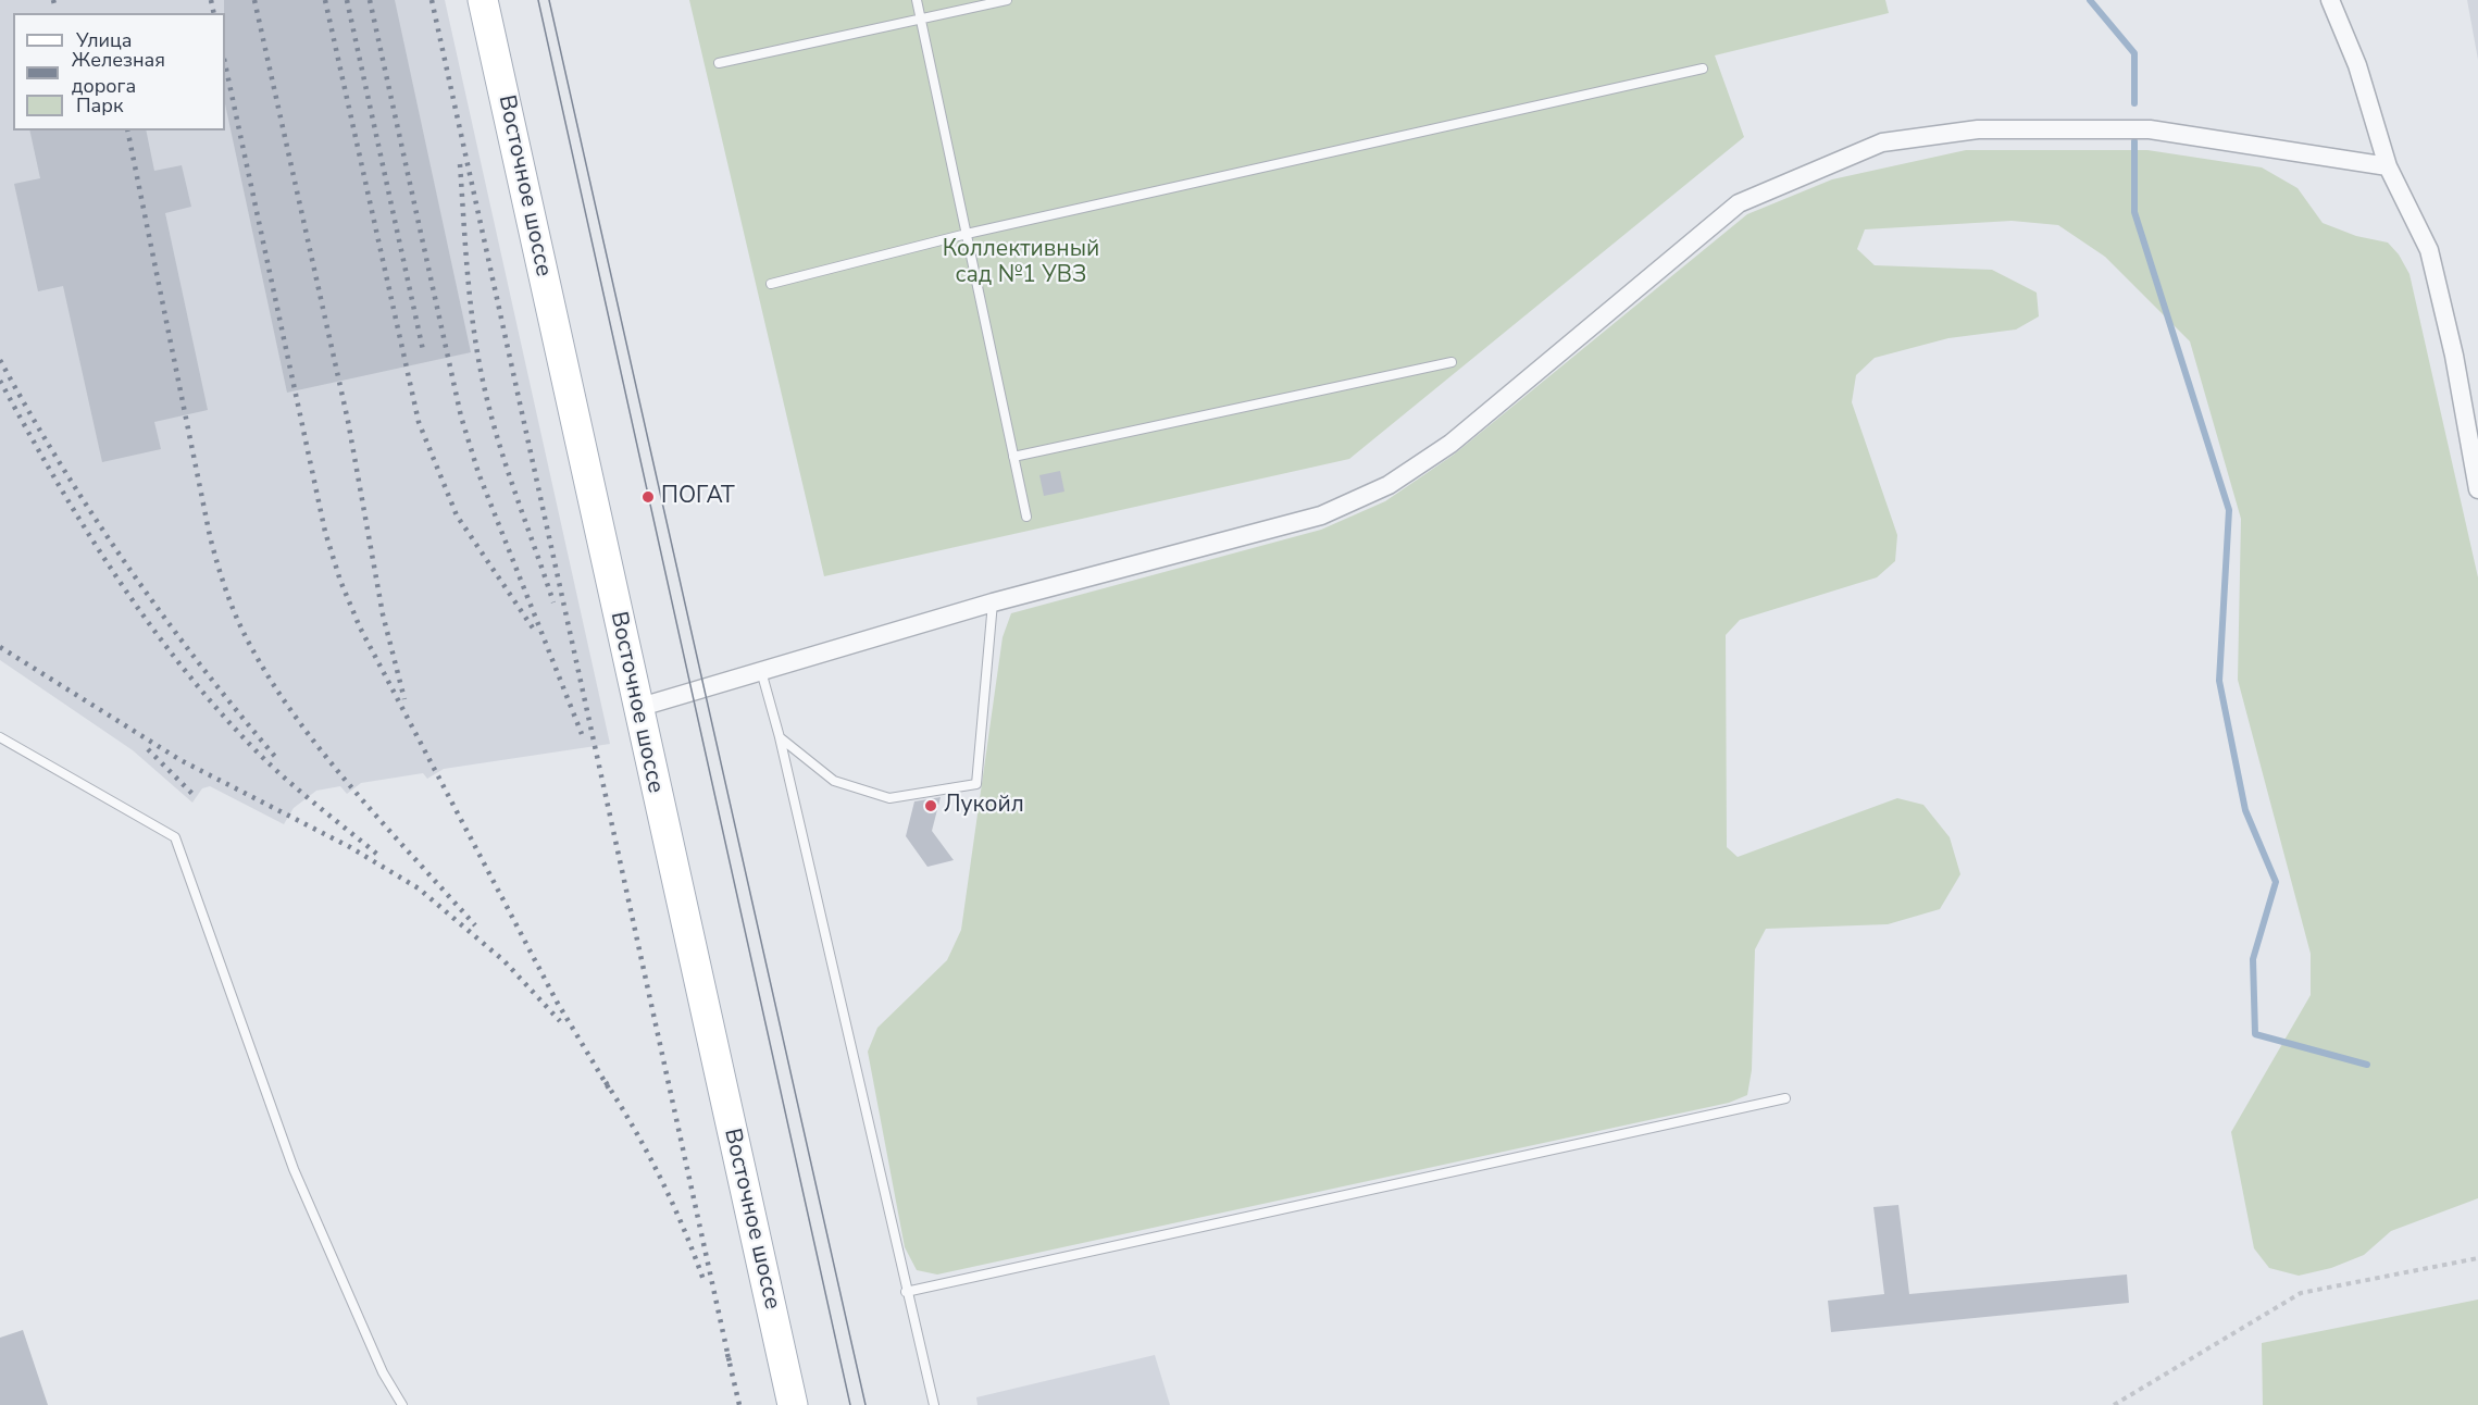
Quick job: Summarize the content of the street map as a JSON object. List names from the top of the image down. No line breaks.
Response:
{"streets":{"main road":["Восточное шоссе"]},"parks":["Коллективный сад №1 УВЗ"],"places":["ПОГАТ","Лукойл"],"legend":["Улица","Железная дорога","Парк"]}
